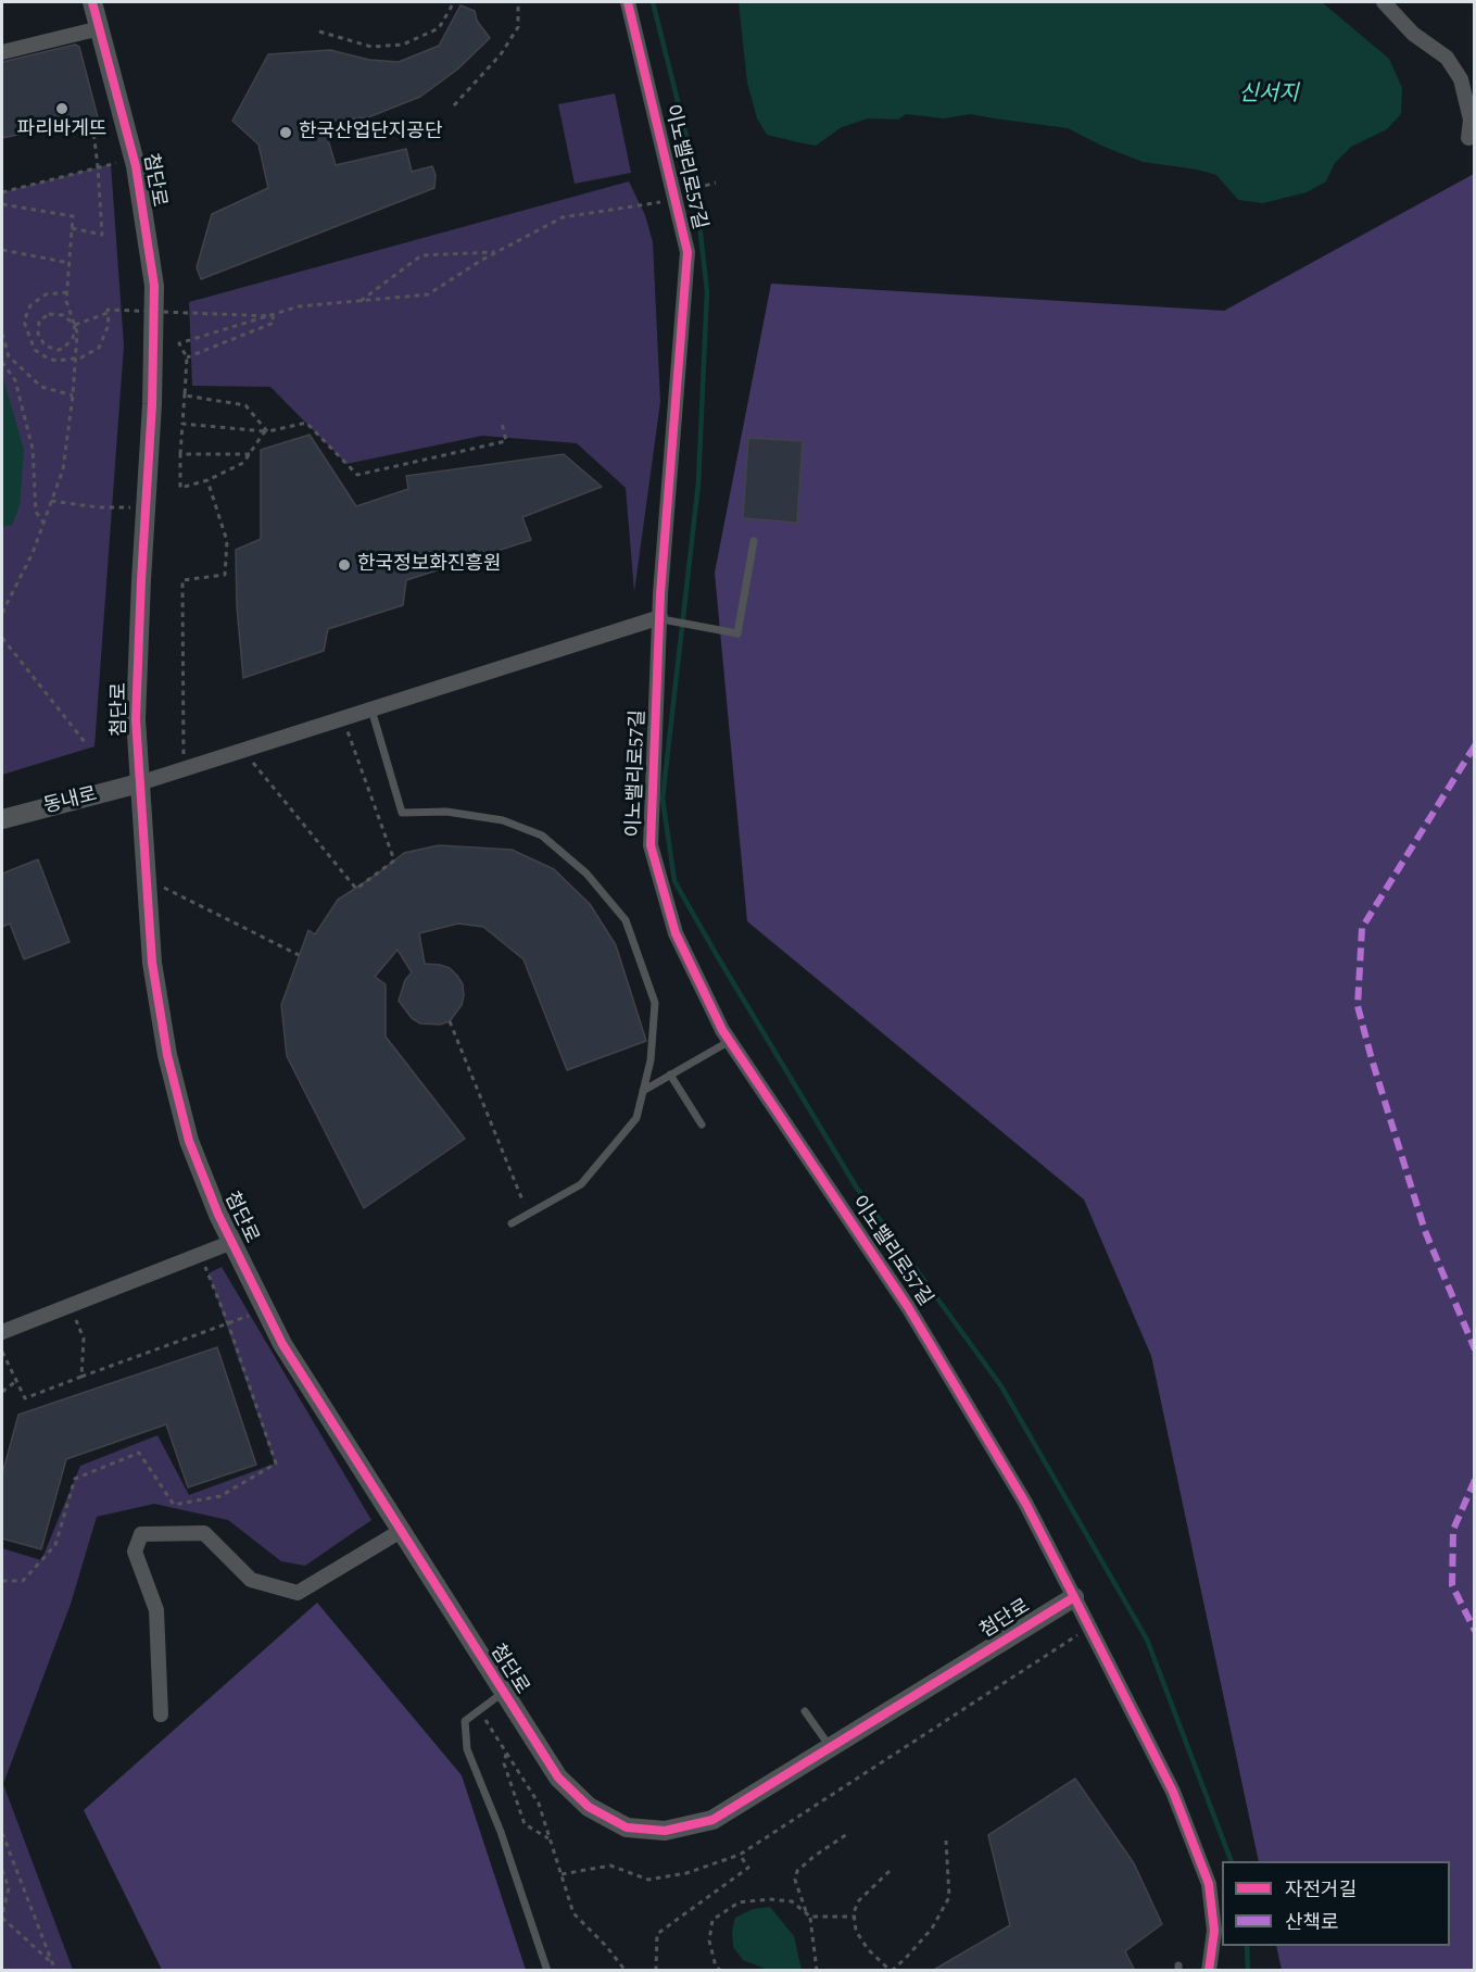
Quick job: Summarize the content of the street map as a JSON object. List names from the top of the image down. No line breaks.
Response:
{"streets":{"street":["이노밸리로57길","첨단로","동내로"]},"crossings":[["이노밸리로57길","첨단로"],["첨단로","동내로"]],"water":["신서지"],"places":["파리바게뜨","한국산업단지공단","한국정보화진흥원"],"legend":["자전거길","산책로"]}
